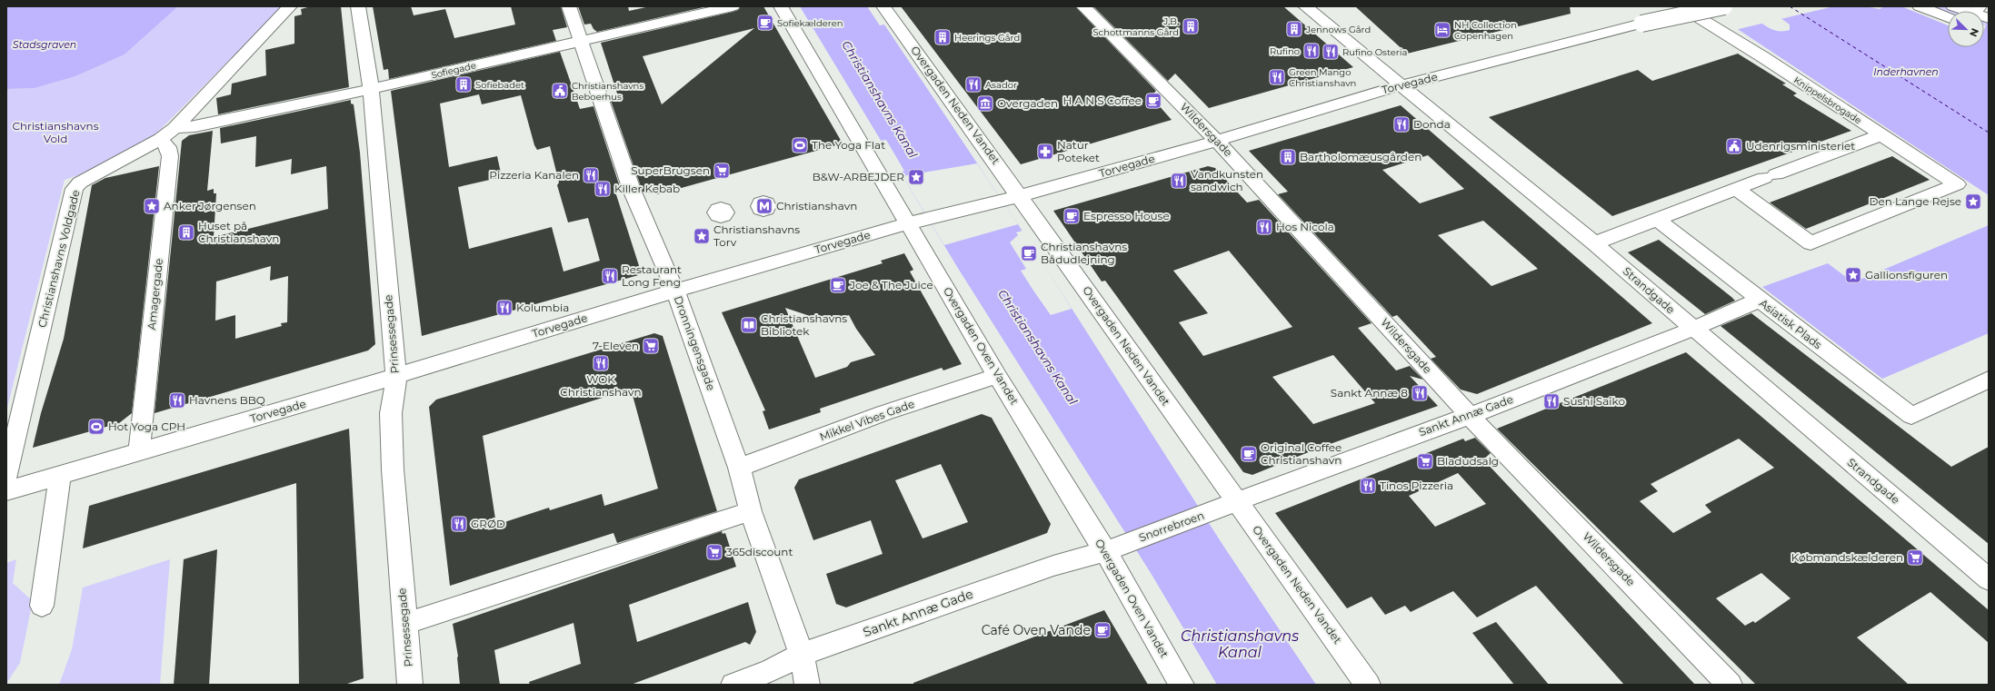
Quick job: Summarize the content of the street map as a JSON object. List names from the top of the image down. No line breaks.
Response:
{"streets":{"street":["Sofiegade","Torvegade","Knippelsbrogade","Overgaden Neden Vandet","Wildersgade","Christianshavns Voldgade","Strandgade","Amagergade","Asiatisk Plads","Prinsessegade","Dronningensgade","Overgaden Oven Vandet","Sankt Annæ Gade","Mikkel Vibes Gade","Snorrebroen"]},"crossings":[["Sofiegade","Christianshavns Voldgade"],["Sofiegade","Amagergade"],["Sofiegade","Prinsessegade"],["Sofiegade","Dronningensgade"],["Torvegade","Overgaden Neden Vandet"],["Torvegade","Wildersgade"],["Torvegade","Strandgade"],["Torvegade","Amagergade"],["Torvegade","Prinsessegade"],["Torvegade","Dronningensgade"],["Torvegade","Overgaden Oven Vandet"],["Overgaden Neden Vandet","Sankt Annæ Gade"],["Overgaden Neden Vandet","Snorrebroen"],["Wildersgade","Sankt Annæ Gade"],["Christianshavns Voldgade","Amagergade"],["Strandgade","Sankt Annæ Gade"],["Asiatisk Plads","Sankt Annæ Gade"],["Dronningensgade","Sankt Annæ Gade"],["Dronningensgade","Mikkel Vibes Gade"],["Overgaden Oven Vandet","Sankt Annæ Gade"],["Overgaden Oven Vandet","Mikkel Vibes Gade"],["Overgaden Oven Vandet","Snorrebroen"],["Sankt Annæ Gade","Snorrebroen"]],"water":["Stadsgraven","Inderhavnen","Christianshavns Kanal"],"parks":["Christianshavns Vold"],"places":{"cafe":["Sofiekælderen","H A N S Coffee","Espresso House","Christianshavns Bådudlejning","Joe & The Juice","Original Coffee Christianshavn","Café Oven Vande"],"building":["J.B. Schottmanns Gård","Jennows Gård","Heerings Gård","Sofiebadet","Bartholomæusgården","Huset på Christianshavn"],"hotel":["NH Collection Copenhagen"],"restaurant":["Rufino","Rufino Osteria","Green Mango Christianshavn","Asador","Donda","Pizzeria Kanalen","Vandkunsten sandwich","Killer Kebab","Hos Nicola","Restaurant Long Feng","Kolumbia","WOK Christianshavn","Sankt Annæ 8","Havnens BBQ","Sushi Saiko","Tinos Pizzeria","GRØD"],"public building":["Christianshavns Beboerhus","Udenrigsministeriet"],"museum":["Overgaden"],"sports":["The Yoga Flat","Hot Yoga CPH"],"pharmacy":["Natur Poteket"],"supermarket":["SuperBrugsen","7-Eleven","Bladudsalg","365discount","Købmandskælderen"],"place":["B&W-ARBEJDER","Den Lange Rejse","Anker Jørgensen","Christianshavns Torv","Gallionsfiguren"],"metro station":["Christianshavn"],"library":["Christianshavns Bibliotek"]},"north":"bottom right"}
